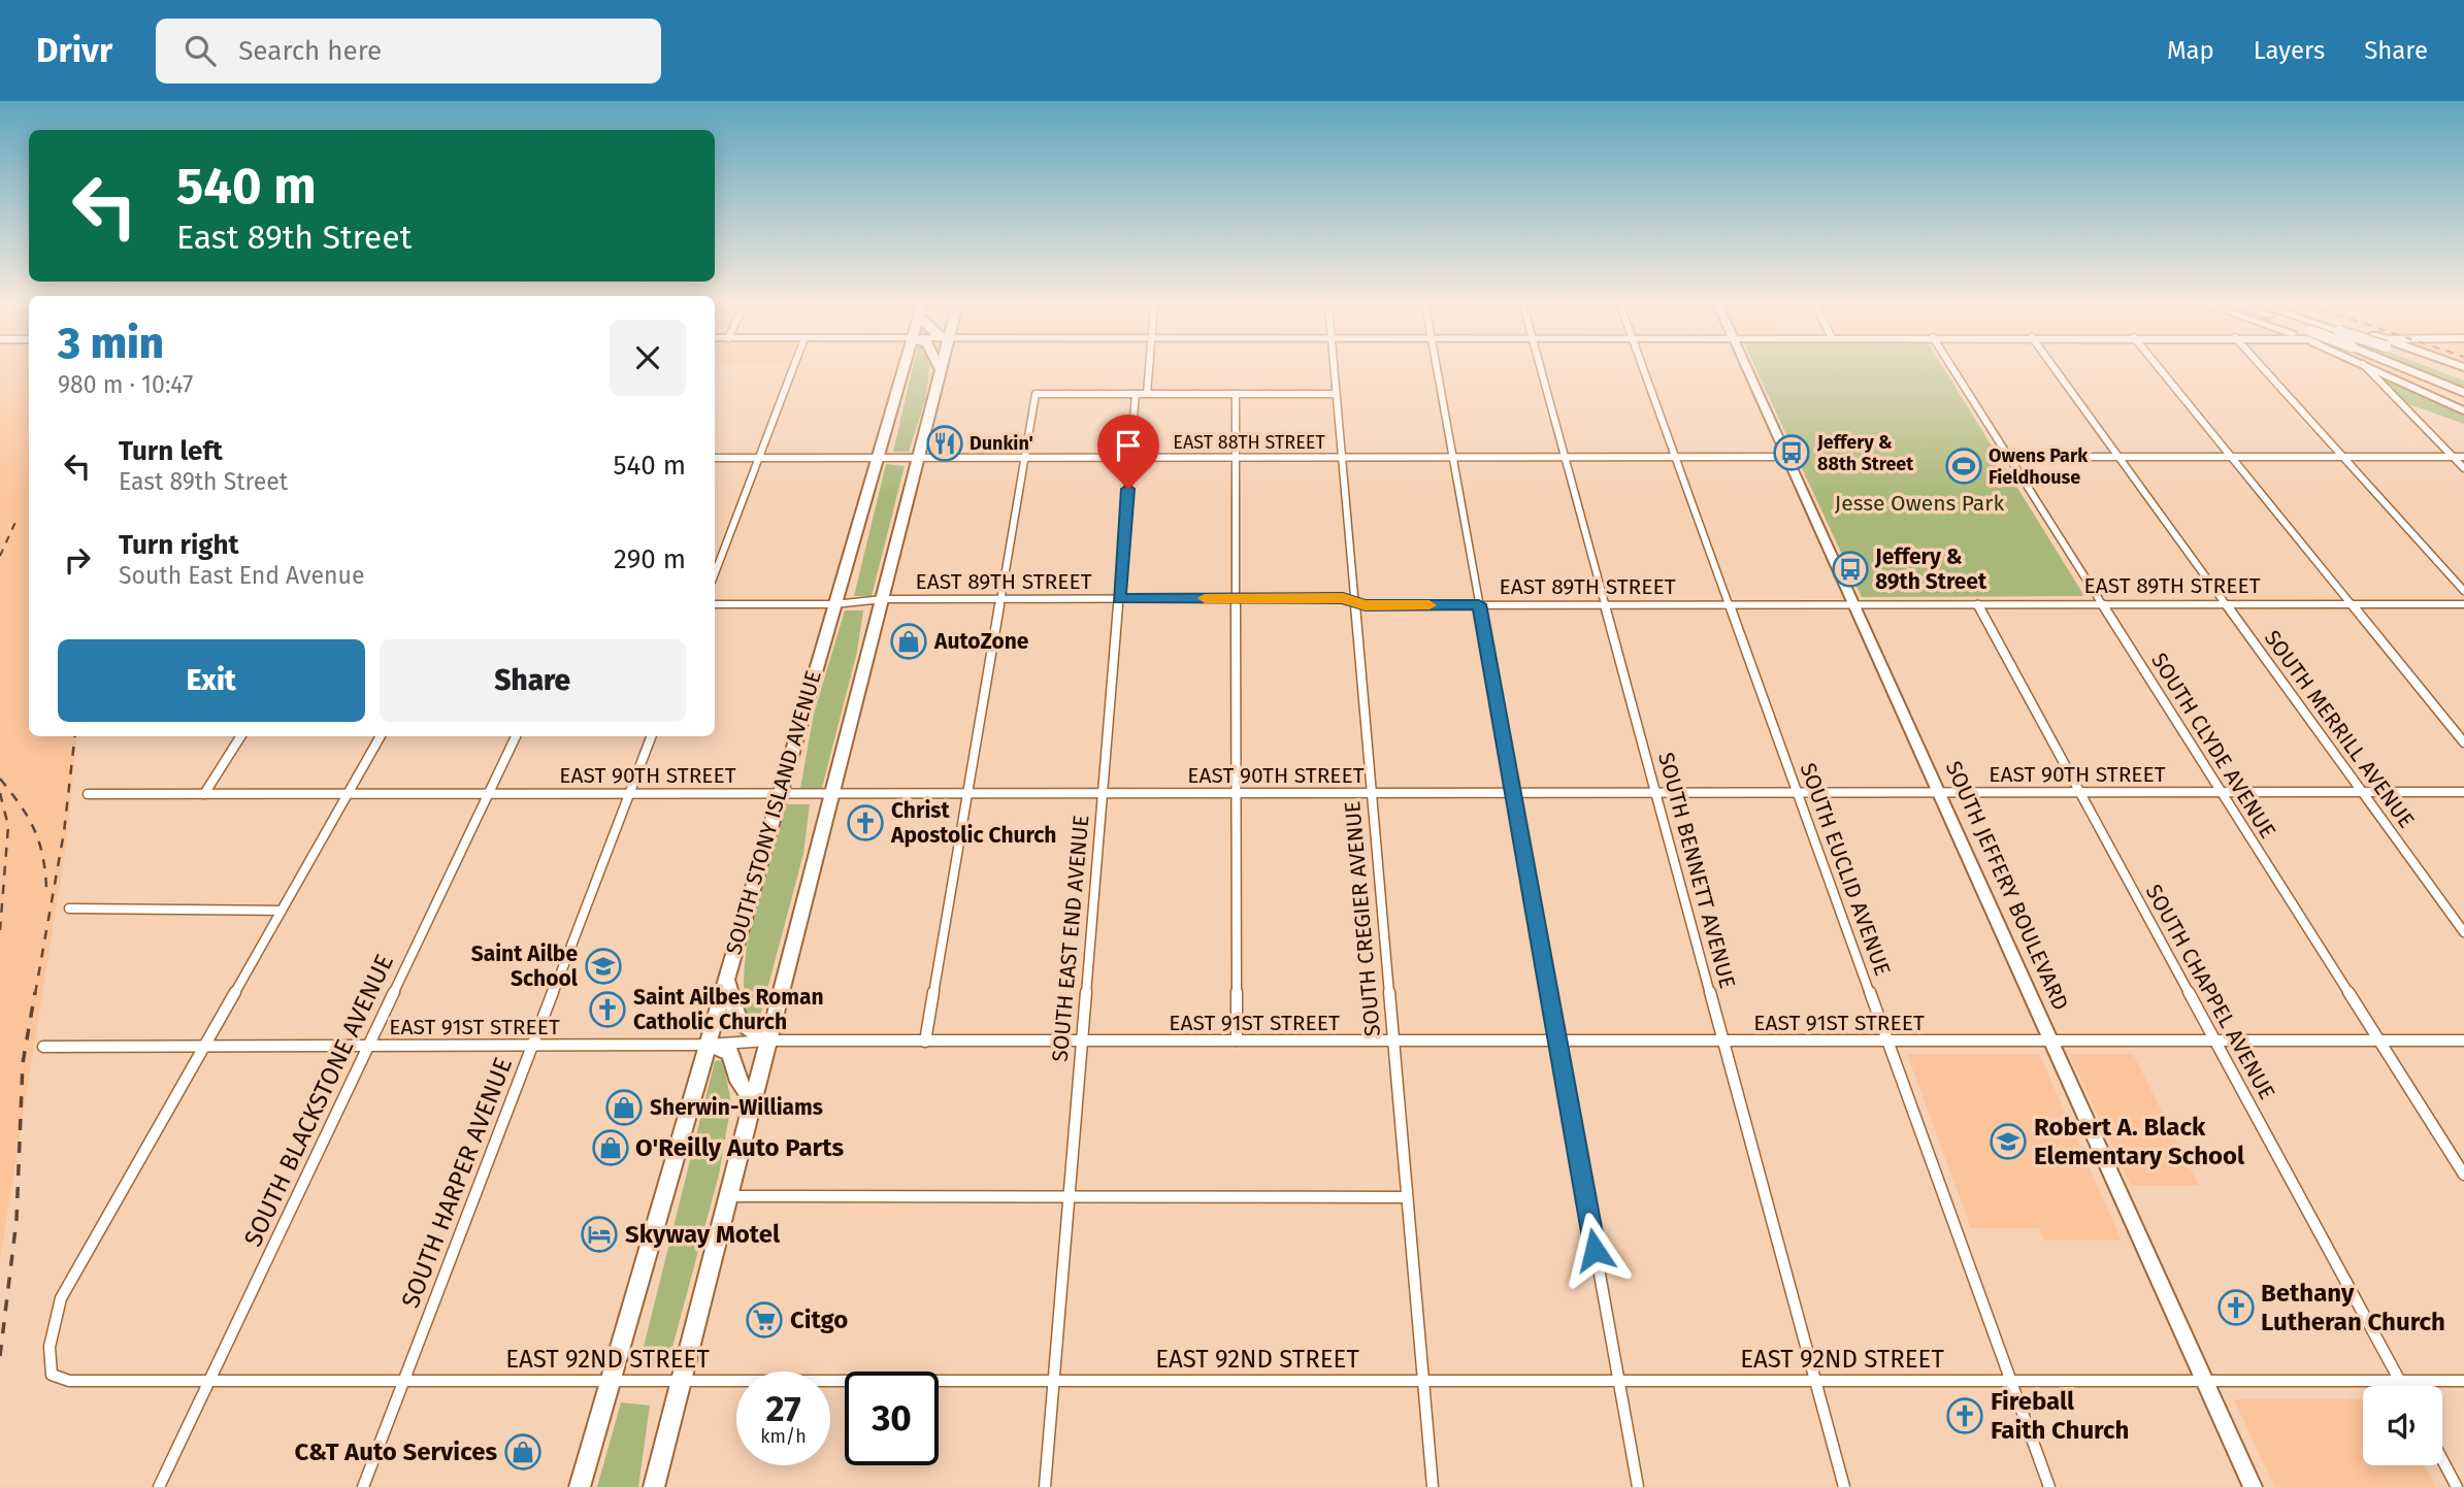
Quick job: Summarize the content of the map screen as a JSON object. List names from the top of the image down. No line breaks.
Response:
{"streets":{"highway":["SOUTH STONY ISLAND AVENUE"],"main road":["SOUTH JEFFERY BOULEVARD"],"street":["EAST 88TH STREET","EAST 89TH STREET","SOUTH MERRILL AVENUE","SOUTH CLYDE AVENUE","EAST 90TH STREET","SOUTH EUCLID AVENUE","SOUTH BENNETT AVENUE","SOUTH CREGIER AVENUE","SOUTH EAST END AVENUE","SOUTH CHAPPEL AVENUE","EAST 91ST STREET","SOUTH BLACKSTONE AVENUE","SOUTH HARPER AVENUE","EAST 92ND STREET"]},"crossings":[["EAST 88TH STREET","SOUTH STONY ISLAND AVENUE"],["EAST 88TH STREET","SOUTH EUCLID AVENUE"],["EAST 88TH STREET","SOUTH BENNETT AVENUE"],["EAST 88TH STREET","SOUTH JEFFERY BOULEVARD"],["EAST 88TH STREET","SOUTH CREGIER AVENUE"],["EAST 88TH STREET","SOUTH EAST END AVENUE"],["EAST 89TH STREET","SOUTH MERRILL AVENUE"],["EAST 89TH STREET","SOUTH CLYDE AVENUE"],["EAST 89TH STREET","SOUTH STONY ISLAND AVENUE"],["EAST 89TH STREET","SOUTH EUCLID AVENUE"],["EAST 89TH STREET","SOUTH BENNETT AVENUE"],["EAST 89TH STREET","SOUTH JEFFERY BOULEVARD"],["EAST 89TH STREET","SOUTH CREGIER AVENUE"],["EAST 89TH STREET","SOUTH EAST END AVENUE"],["EAST 89TH STREET","SOUTH CHAPPEL AVENUE"],["SOUTH MERRILL AVENUE","EAST 90TH STREET"],["SOUTH CLYDE AVENUE","EAST 90TH STREET"],["SOUTH CLYDE AVENUE","EAST 91ST STREET"],["EAST 90TH STREET","SOUTH STONY ISLAND AVENUE"],["EAST 90TH STREET","SOUTH EUCLID AVENUE"],["EAST 90TH STREET","SOUTH BENNETT AVENUE"],["EAST 90TH STREET","SOUTH JEFFERY BOULEVARD"],["EAST 90TH STREET","SOUTH CREGIER AVENUE"],["EAST 90TH STREET","SOUTH EAST END AVENUE"],["EAST 90TH STREET","SOUTH CHAPPEL AVENUE"],["EAST 90TH STREET","SOUTH BLACKSTONE AVENUE"],["EAST 90TH STREET","SOUTH HARPER AVENUE"],["SOUTH STONY ISLAND AVENUE","EAST 91ST STREET"],["SOUTH STONY ISLAND AVENUE","EAST 92ND STREET"],["SOUTH EUCLID AVENUE","EAST 91ST STREET"],["SOUTH EUCLID AVENUE","EAST 92ND STREET"],["SOUTH BENNETT AVENUE","EAST 91ST STREET"],["SOUTH BENNETT AVENUE","EAST 92ND STREET"],["SOUTH JEFFERY BOULEVARD","EAST 91ST STREET"],["SOUTH JEFFERY BOULEVARD","EAST 92ND STREET"],["SOUTH CREGIER AVENUE","EAST 91ST STREET"],["SOUTH CREGIER AVENUE","EAST 92ND STREET"],["SOUTH EAST END AVENUE","EAST 91ST STREET"],["SOUTH EAST END AVENUE","EAST 92ND STREET"],["SOUTH CHAPPEL AVENUE","EAST 91ST STREET"],["SOUTH CHAPPEL AVENUE","EAST 92ND STREET"],["EAST 91ST STREET","SOUTH BLACKSTONE AVENUE"],["EAST 91ST STREET","SOUTH HARPER AVENUE"],["EAST 91ST STREET","EAST 92ND STREET"],["SOUTH BLACKSTONE AVENUE","EAST 92ND STREET"],["SOUTH HARPER AVENUE","EAST 92ND STREET"]],"parks":["Jesse Owens Park"],"places":{"restaurant":["Dunkin'"],"bus stop":["Jeffery & 88th Street","Jeffery & 89th Street"],"sports":["Owens Park Fieldhouse"],"shop":["AutoZone","Sherwin-Williams","O'Reilly Auto Parts","C&T Auto Services"],"church":["Christ Apostolic Church","Saint Ailbes Roman Catholic Church","Bethany Lutheran Church","Fireball Faith Church"],"school or university":["Saint Ailbe School","Robert A. Black Elementary School"],"hotel":["Skyway Motel"],"supermarket":["Citgo"]},"page":{"header":"Drivr","search":"Search here","nav":["Map","Layers","Share"],"turn":["540 m","East 89th Street"],"heading":["3 min","980 m · 10:47"],"list":[{"name":"Turn left","note":"East 89th Street","value":"540 m"},{"name":"Turn right","note":"South East End Avenue","value":"290 m"}],"buttons":["Exit","Share"],"speed":"27 km/h","limit":"30"}}
